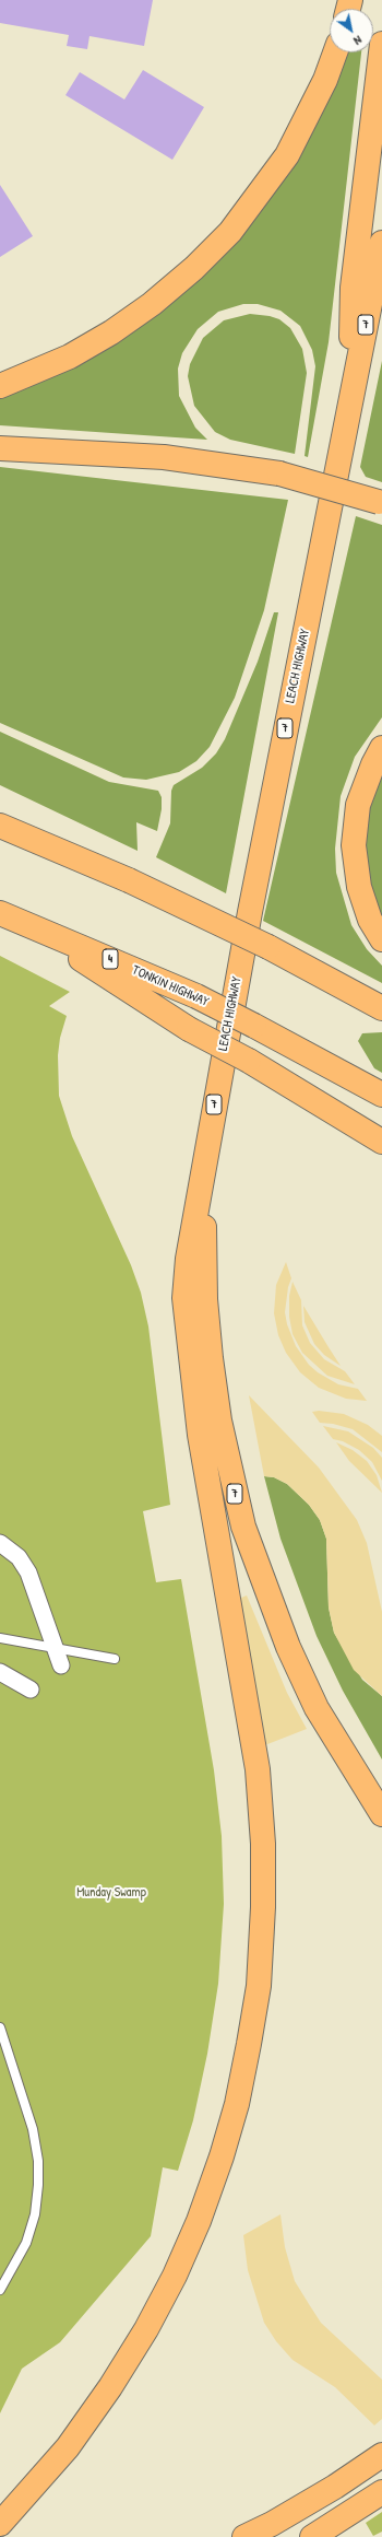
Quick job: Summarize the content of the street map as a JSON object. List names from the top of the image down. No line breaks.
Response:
{"streets":{"highway":["7","LEACH HIGHWAY","4","TONKIN HIGHWAY"]},"crossings":[["7","LEACH HIGHWAY"]],"parks":["Munday Swamp"],"north":"bottom right"}
